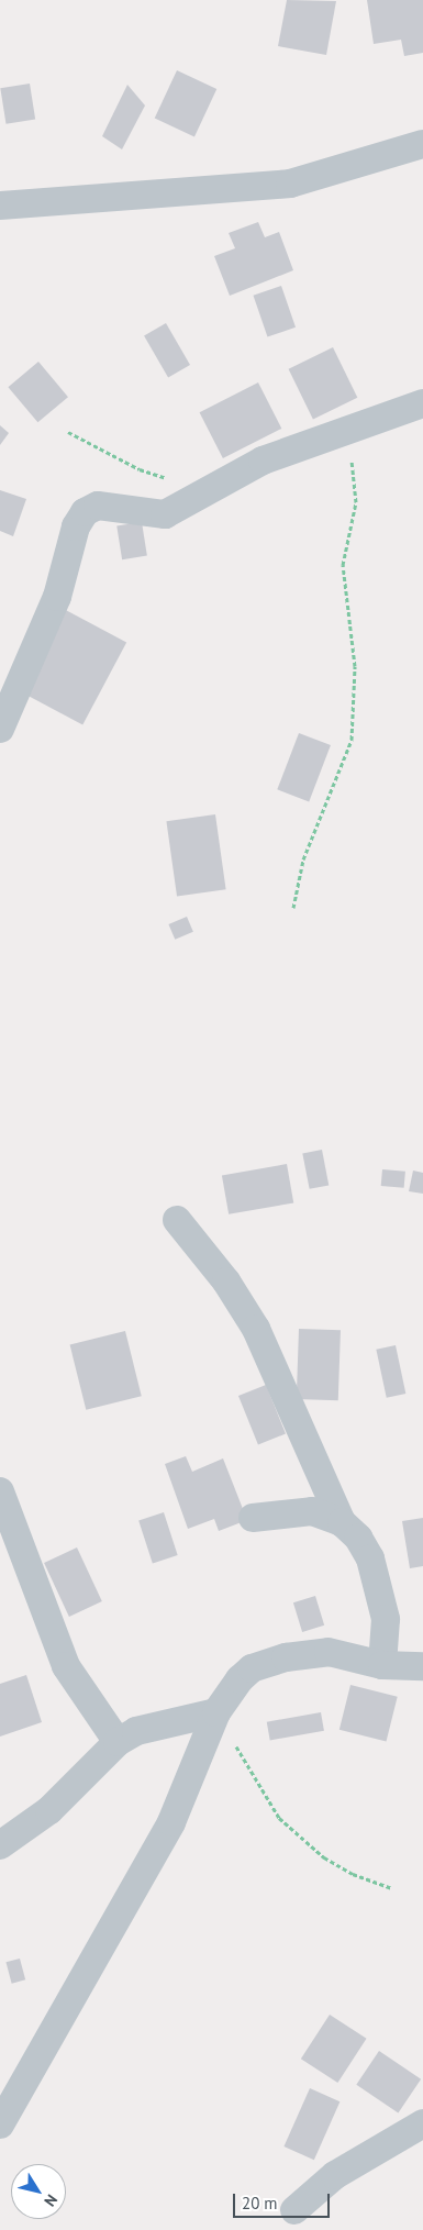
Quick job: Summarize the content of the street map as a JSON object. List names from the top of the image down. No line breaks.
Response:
{"scale_bar":"20 m","north":"bottom right"}
